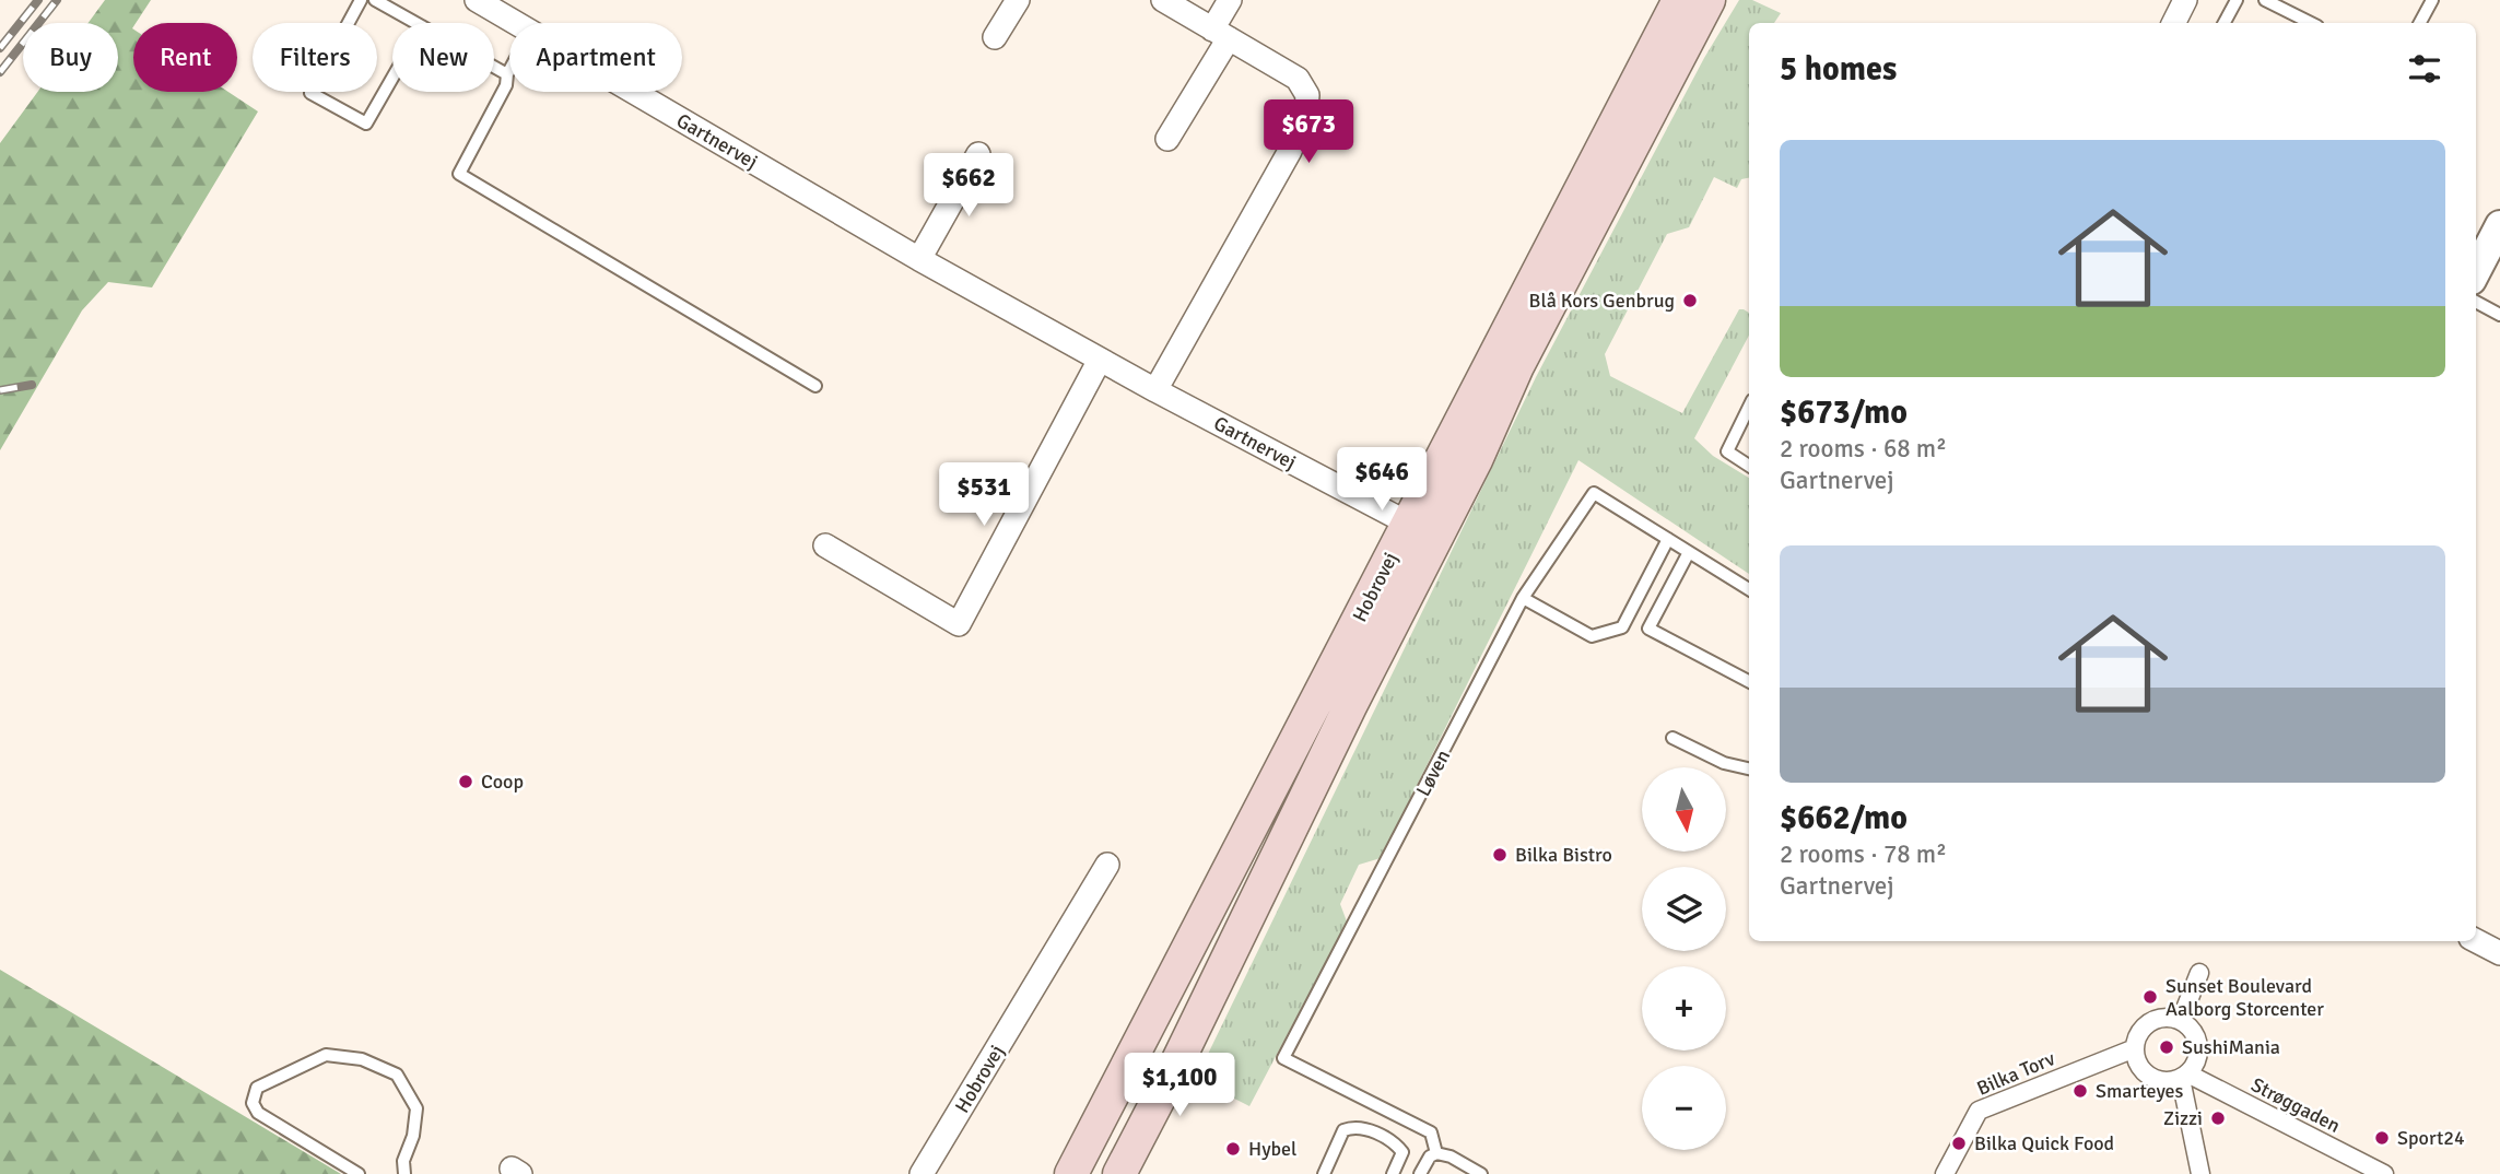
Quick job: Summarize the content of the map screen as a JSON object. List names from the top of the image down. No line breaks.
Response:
{"streets":{"main road":["Hobrovej"],"street":["Gartnervej","Bilka Torv","Strøggaden"],"lane":["Løven"]},"crossings":[["Gartnervej","Hobrovej"],["Bilka Torv","Strøggaden"]],"places":["Blå Kors Genbrug","Coop","Bilka Bistro","Sunset Boulevard Aalborg Storcenter","SushiMania","Smarteyes","Zizzi","Sport24","Bilka Quick Food","Hybel"],"north":"bottom","page":{"chip":["Buy","Rent","Filters","New","Apartment"],"heading":"5 homes","price":["$673","$662","$646","$531","$1,100"],"list":[{"name":"$673/mo","note":"2 rooms · 68 m² · Gartnervej"},{"name":"$662/mo","note":"2 rooms · 78 m² · Gartnervej"}],"map_buttons":["+","−"]}}
